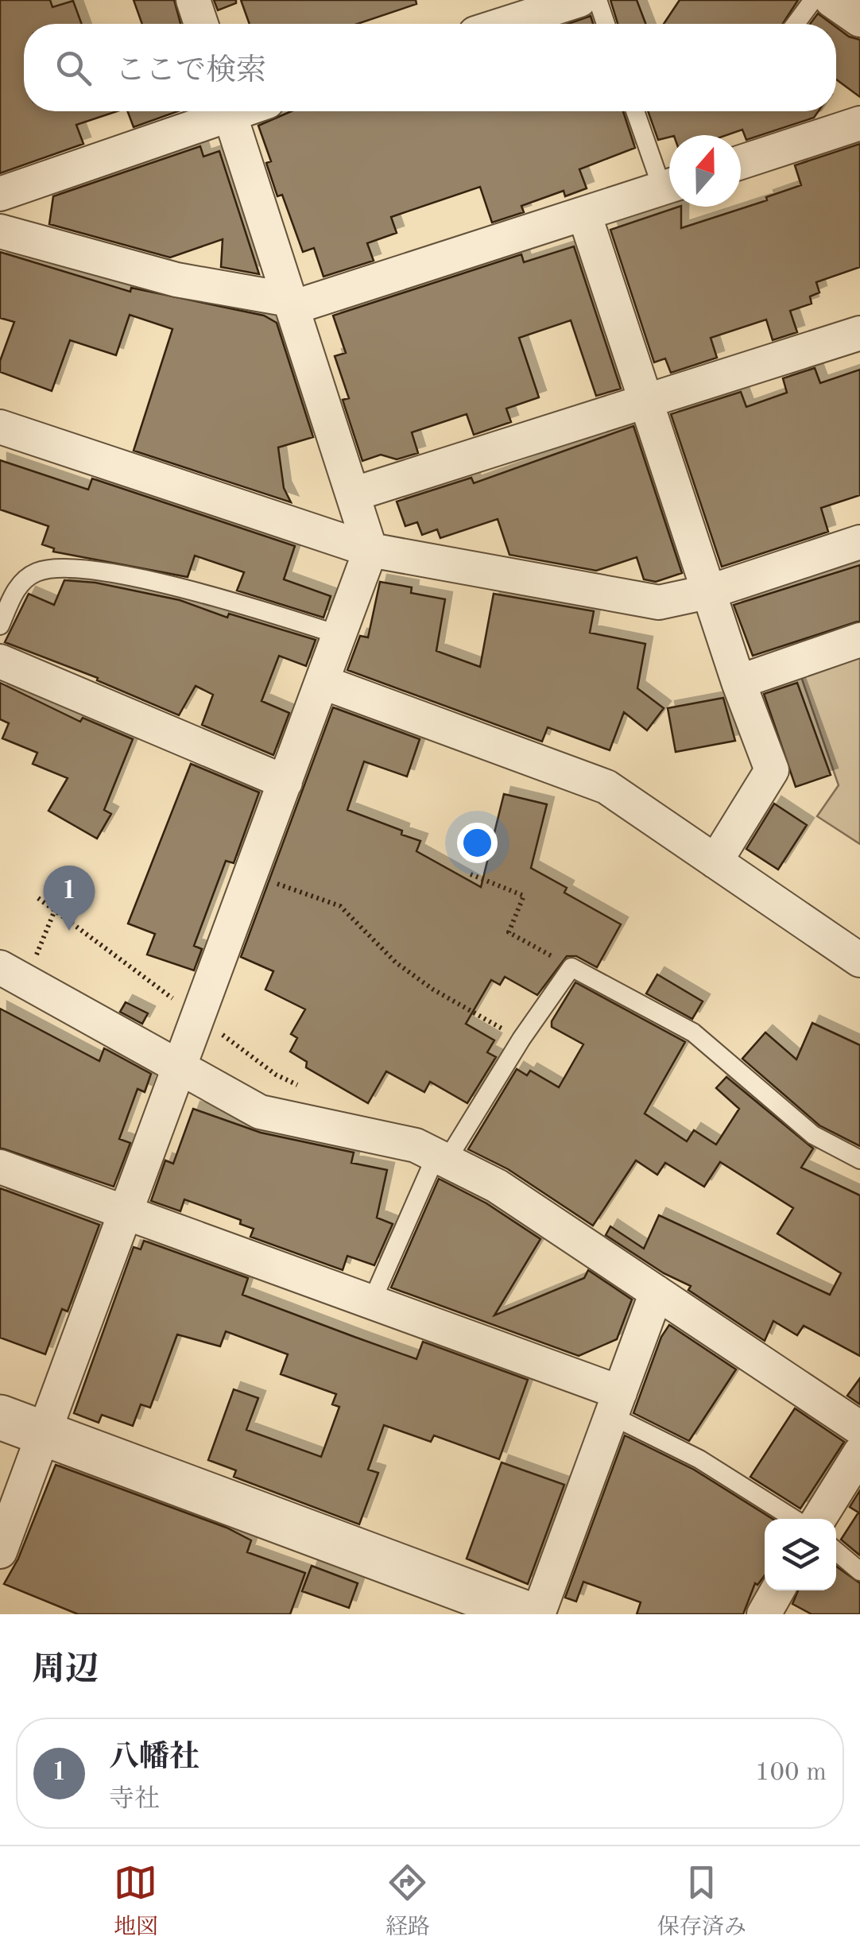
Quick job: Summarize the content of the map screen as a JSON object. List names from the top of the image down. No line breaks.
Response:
{"north":"top","page":{"search":"ここで検索","pins":"1","heading":"周辺","list":[{"mark":"1","name":"八幡社","note":"寺社","value":"100 m"}],"nav":["地図","経路","保存済み"]}}
